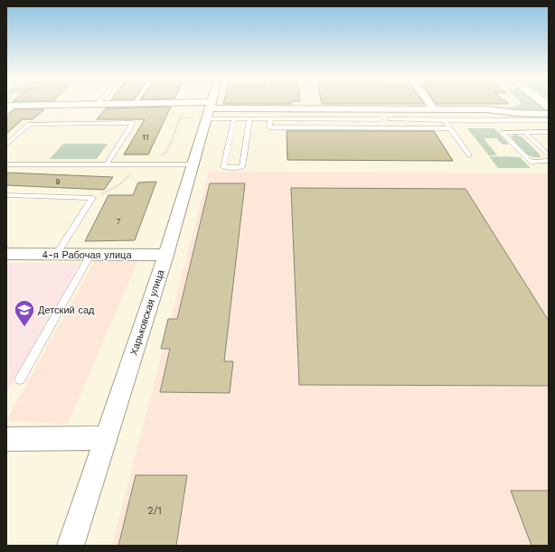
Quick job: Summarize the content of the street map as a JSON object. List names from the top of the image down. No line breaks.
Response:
{"streets":{"street":["4-я Рабочая улица","Харьковская улица"]},"crossings":[["4-я Рабочая улица","Харьковская улица"]],"places":{"school or university":["Детский сад"]},"house_numbers":["11","9","7","2/1"]}
